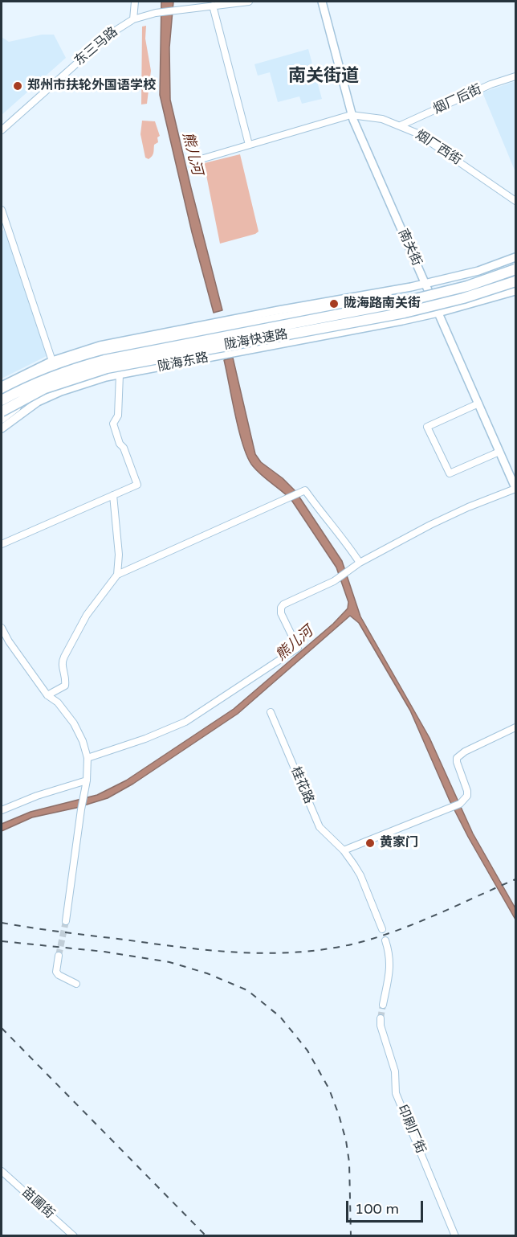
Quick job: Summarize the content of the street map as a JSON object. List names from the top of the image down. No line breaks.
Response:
{"streets":{"highway":["陇海快速路"],"street":["东三马路","烟厂后街","烟厂西街","南关街","陇海东路","桂花路","印刷厂街","苗圃街"]},"crossings":[["烟厂后街","烟厂西街"],["烟厂西街","南关街"],["南关街","陇海东路"]],"districts":["南关街道"],"water":["熊儿河"],"places":["郑州市扶轮外国语学校","陇海路南关街","黄家门"],"scale_bar":"100 m"}
